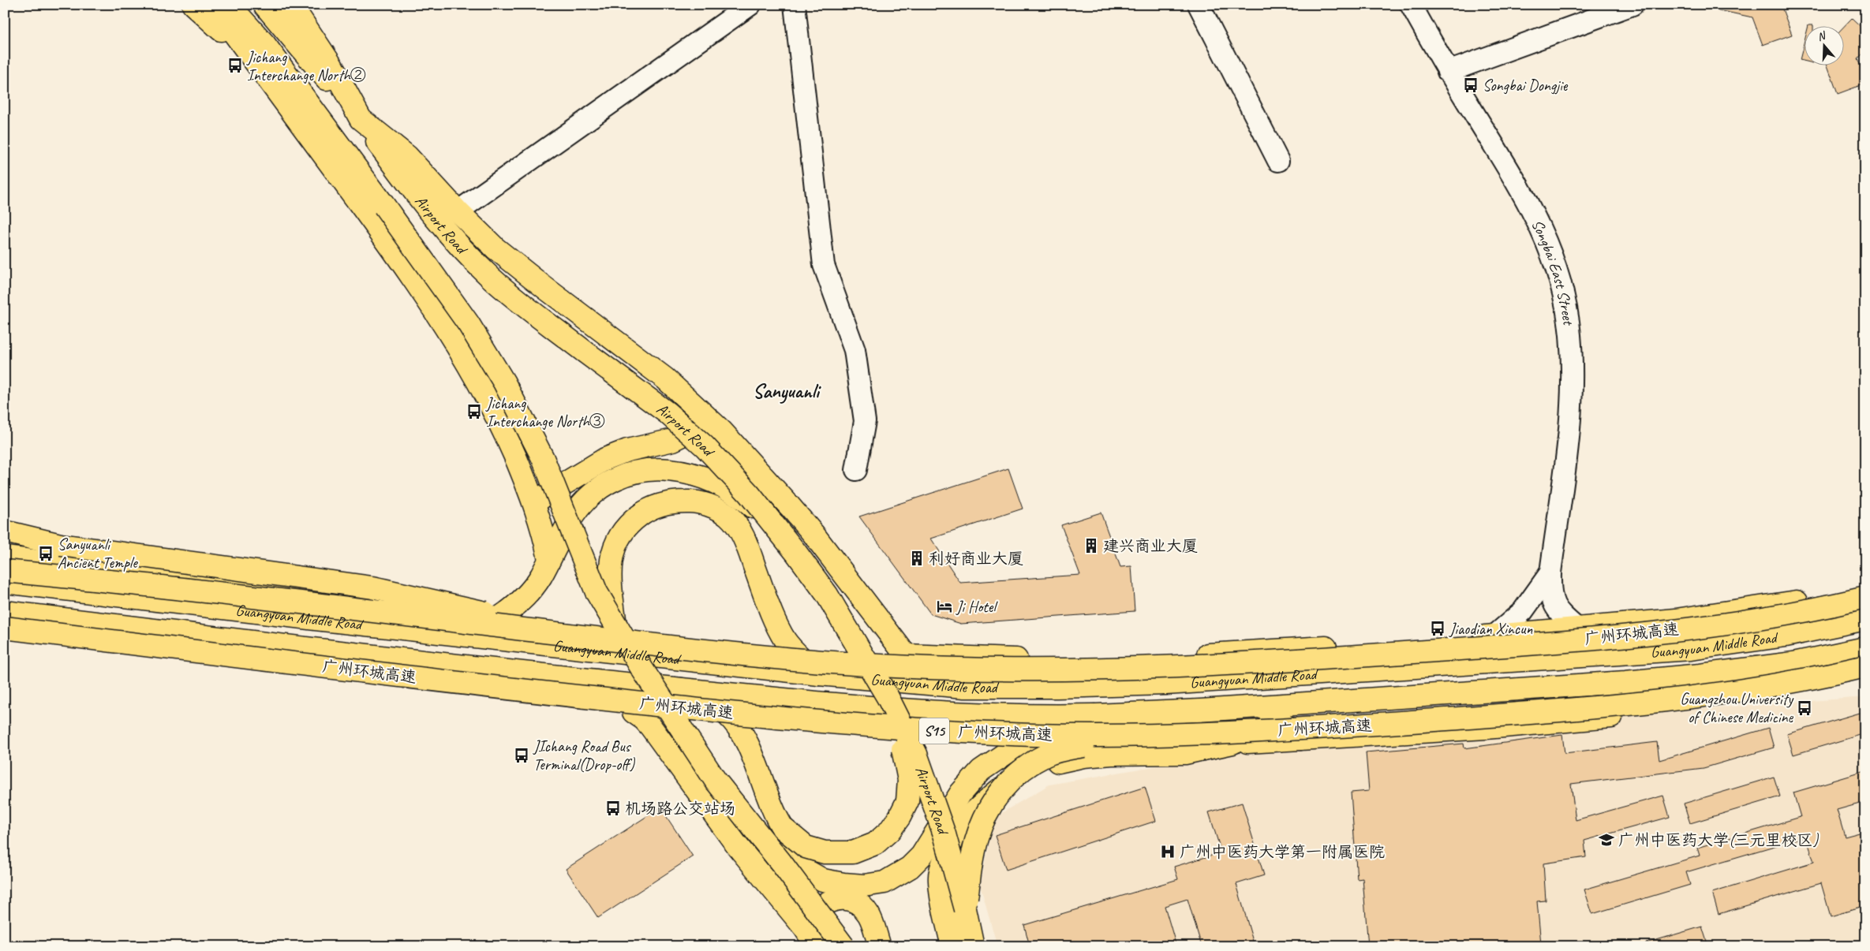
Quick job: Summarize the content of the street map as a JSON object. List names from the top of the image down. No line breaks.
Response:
{"streets":{"main road":["Airport Road","Guangyuan Middle Road","广州环城高速","S15"],"street":["Songbai East Street"]},"districts":["Sanyuanli"],"places":{"bus stop":["Jichang Interchange North②","Songbai Dongjie","Jichang Interchange North③","Sanyuanli Ancient Temple","Jiaodian Xincun","Guangzhou University of Chinese Medicine","JIchang Road Bus Terminal(Drop-off)","机场路公交站场"],"building":["建兴商业大厦","利好商业大厦"],"hotel":["Ji Hotel"],"school or university":["广州中医药大学(三元里校区)"],"hospital":["广州中医药大学第一附属医院"]},"north":"top"}
